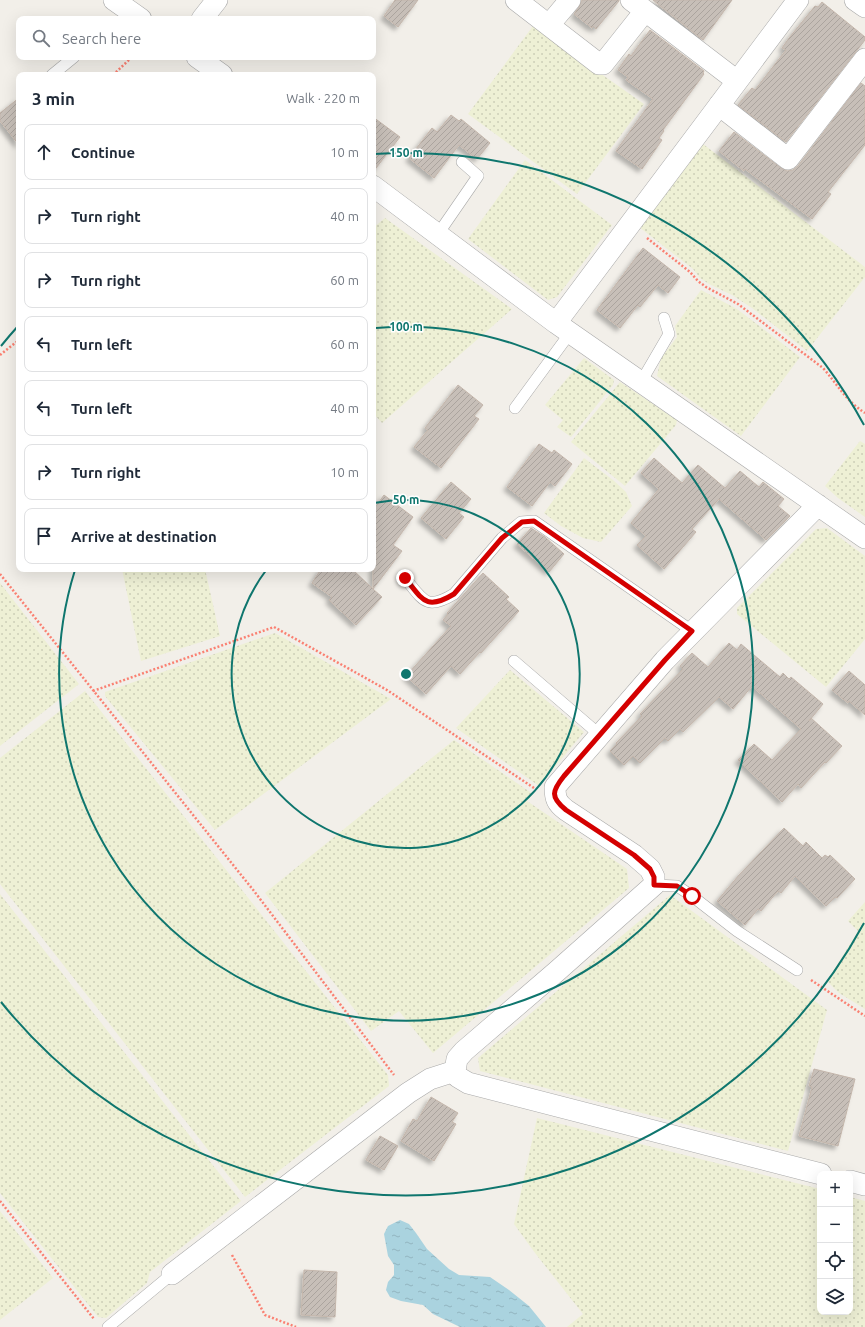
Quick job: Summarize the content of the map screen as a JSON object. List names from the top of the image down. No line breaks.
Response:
{"page":{"search":"Search here","heading":["3 min","Walk · 220 m"],"list":[["Continue","10 m"],["Turn right","40 m"],["Turn right","60 m"],["Turn left","60 m"],["Turn left","40 m"],["Turn right","10 m"],"Arrive at destination"],"map_buttons":["+","−"]},"rings":["150 m","100 m","50 m"]}
